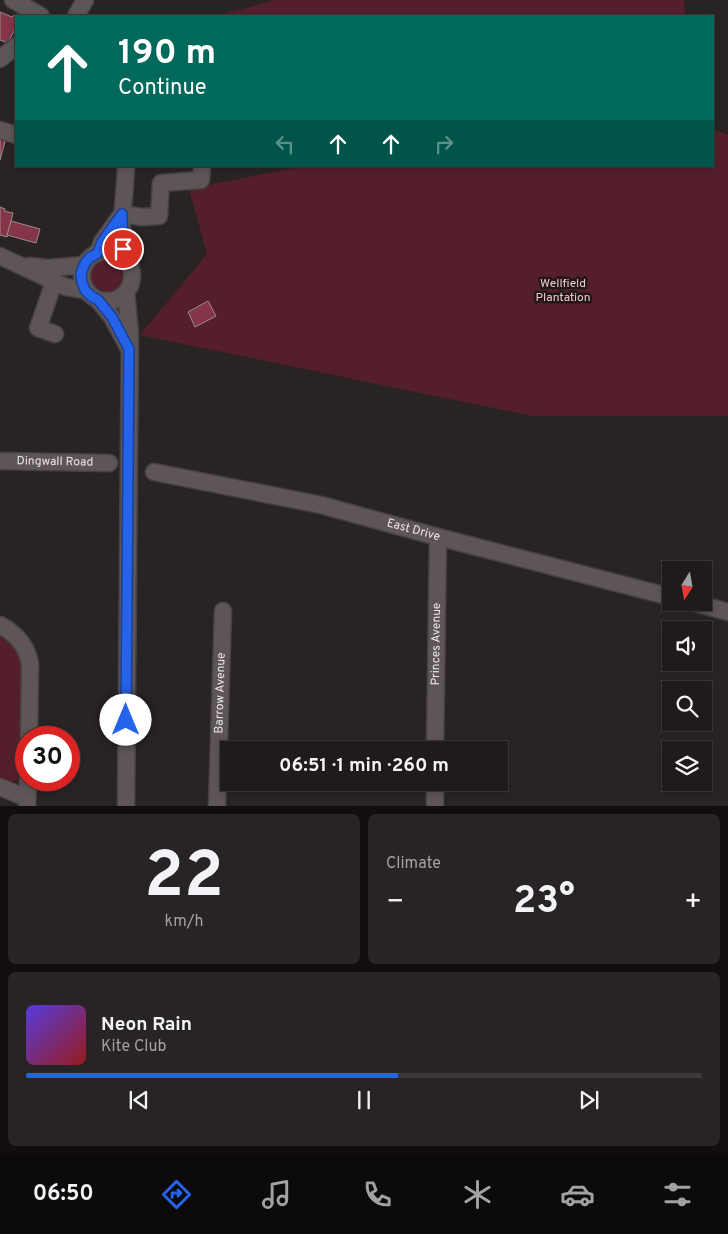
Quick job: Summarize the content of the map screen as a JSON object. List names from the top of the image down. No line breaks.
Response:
{"streets":{"street":["Dingwall Road","East Drive","Princes Avenue","Barrow Avenue"]},"crossings":[["East Drive","Princes Avenue"]],"parks":["Wellfield Plantation"],"north":"bottom","page":{"turn":["190 m","Continue"],"limit":"30","trip":"06:51 · 1 min · 260 m","tile":[["22","km/h"],"Climate"],"heat":["−","23°","+"],"song":["Neon Rain","Kite Club"],"tabs":"06:50"}}
